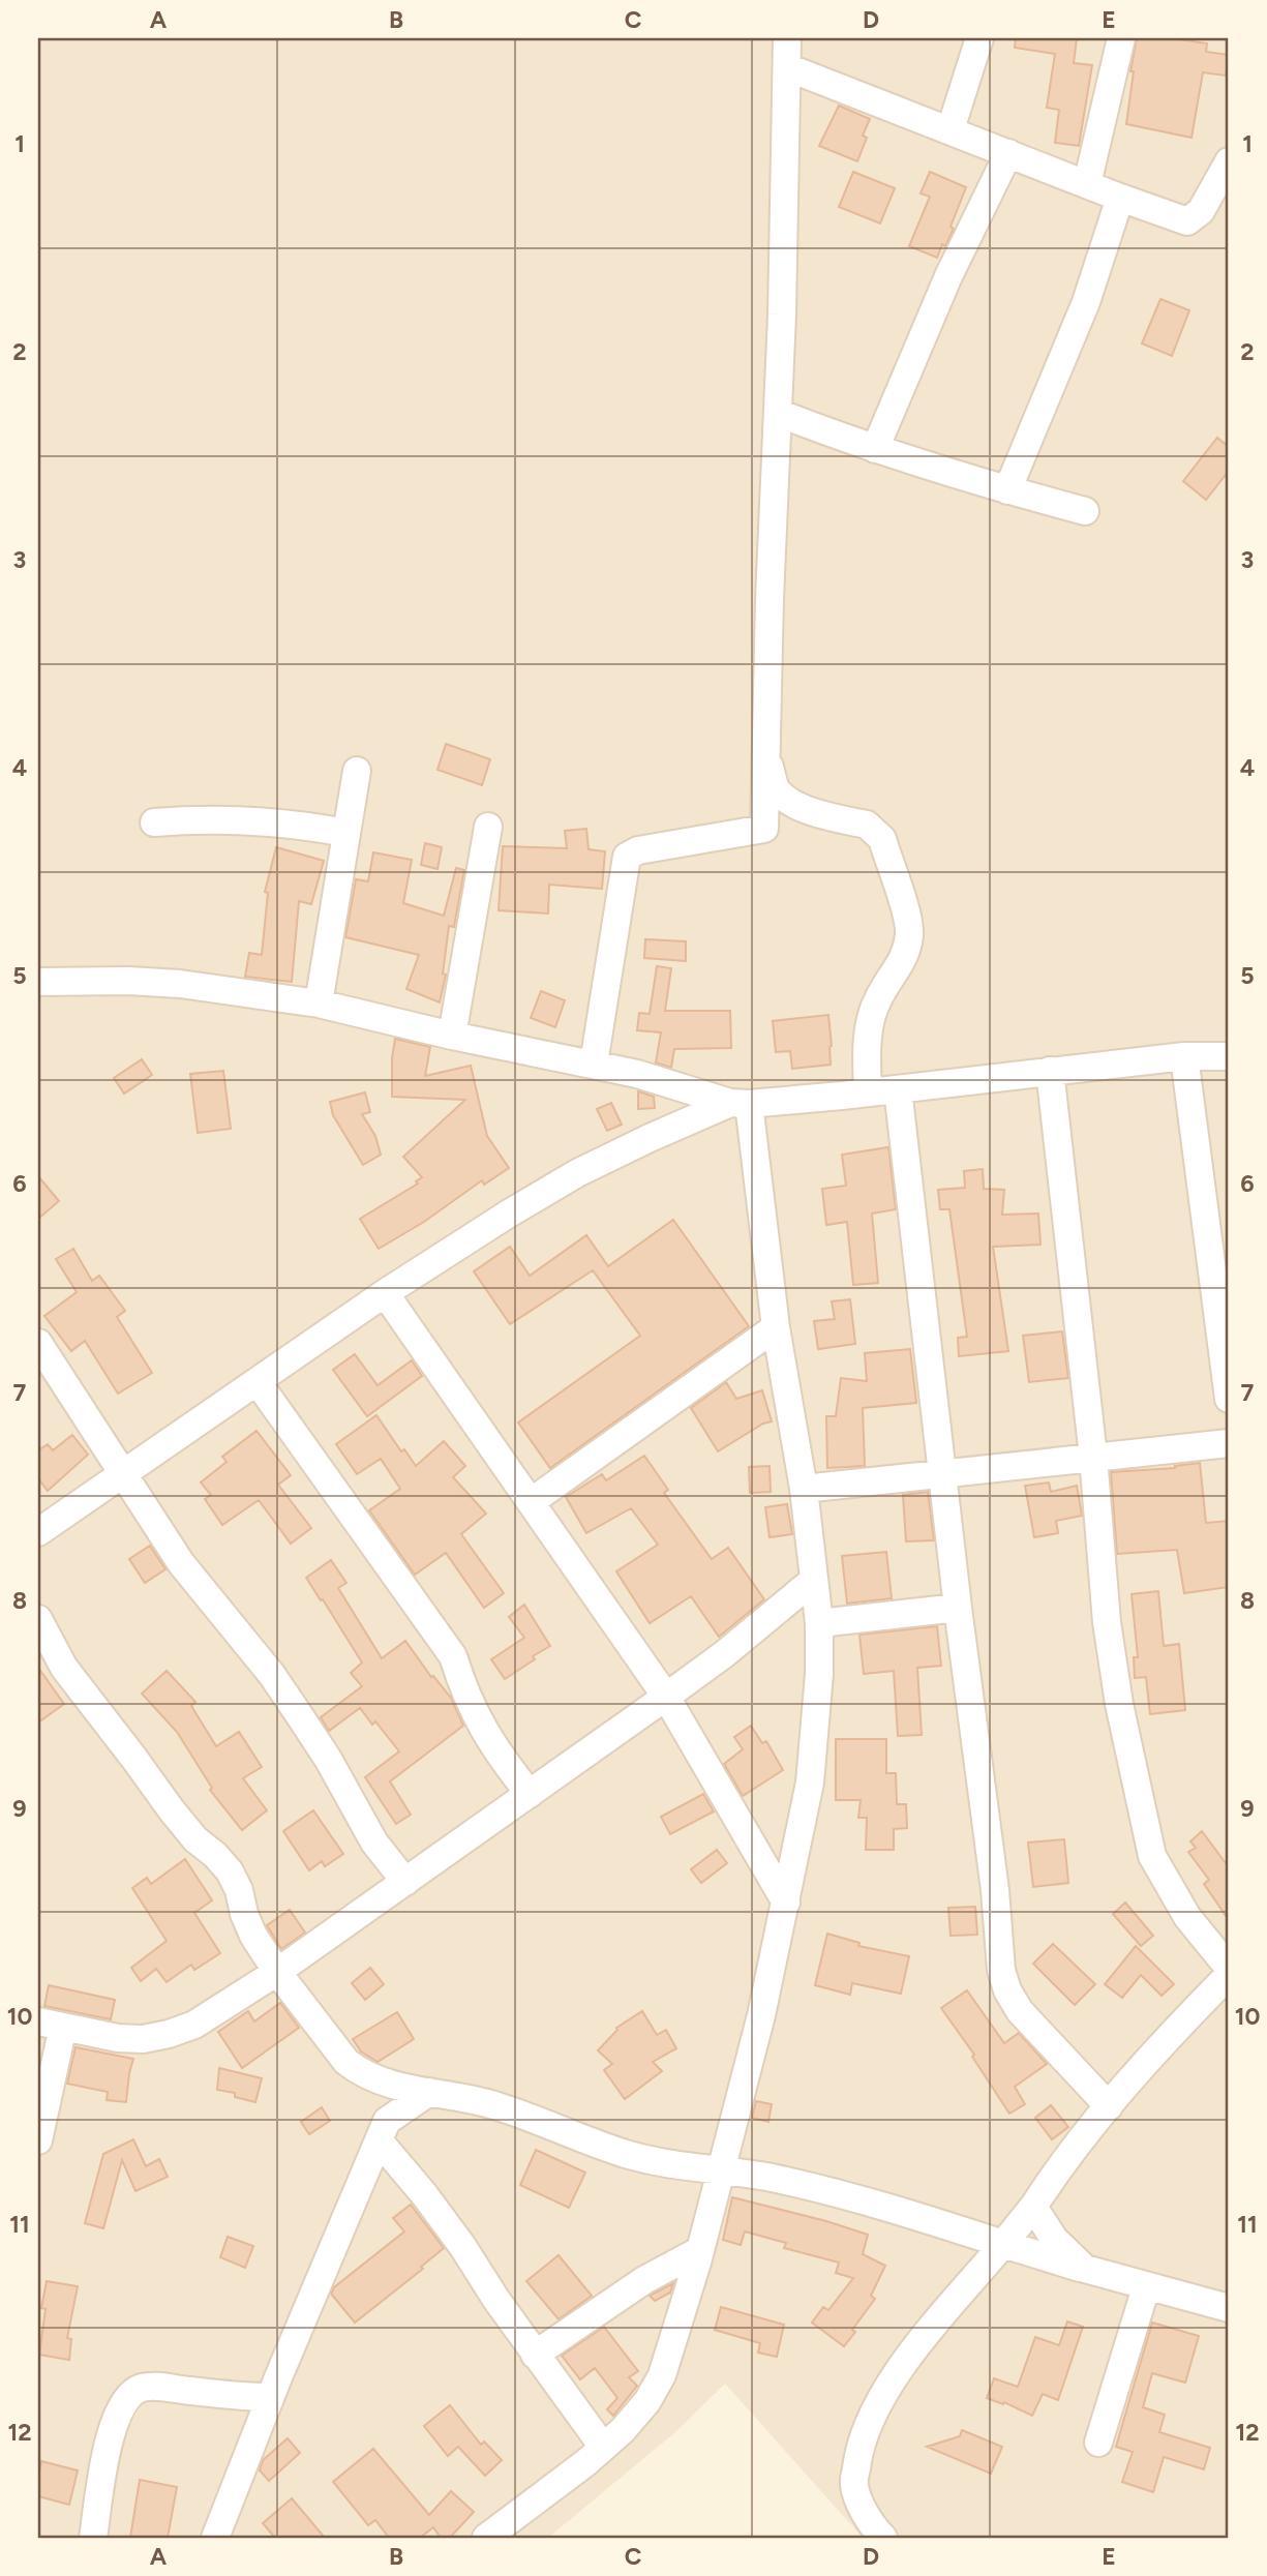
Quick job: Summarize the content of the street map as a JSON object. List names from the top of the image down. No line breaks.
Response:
{"grid":{"columns":["A","B","C","D","E"],"rows":["1","2","3","4","5","6","7","8","9","10","11","12"]}}
